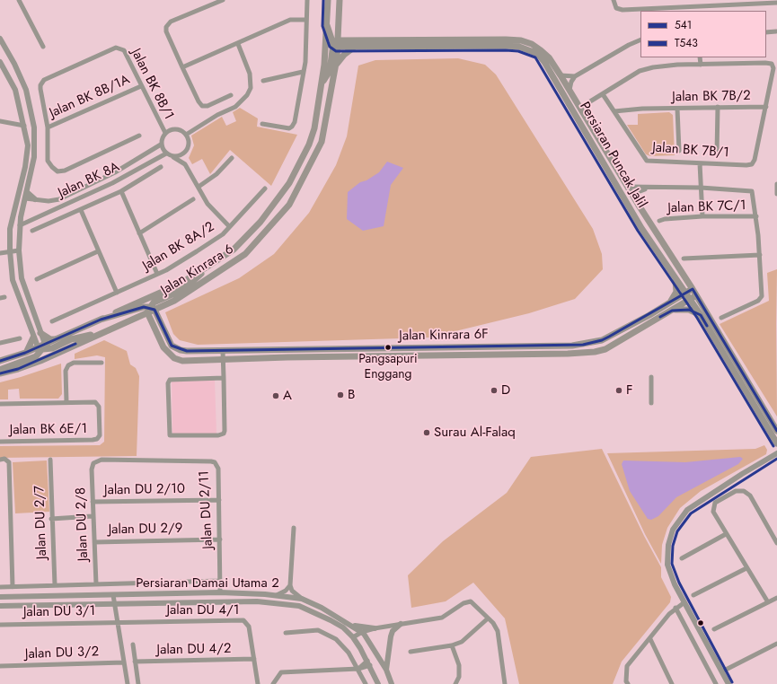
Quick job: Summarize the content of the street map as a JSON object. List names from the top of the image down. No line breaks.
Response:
{"streets":{"main road":["Persiaran Puncak Jalil","Jalan Kinrara 6","Jalan Kinrara 6F"],"street":["Jalan BK 8B/1","Jalan BK 8B/1A","Jalan BK 7B/2","Jalan BK 7B/1","Jalan BK 8A","Jalan BK 7C/1","Jalan BK 8A/2","Jalan BK 6E/1","Jalan DU 2/10","Jalan DU 2/11","Jalan DU 2/7","Jalan DU 2/8","Jalan DU 2/9","Persiaran Damai Utama 2","Jalan DU 4/1","Jalan DU 3/1","Jalan DU 4/2","Jalan DU 3/2"]},"crossings":[["Jalan BK 8B/1","Jalan BK 8B/1A"],["Jalan BK 8B/1","Jalan BK 8A"],["Jalan BK 7B/2","Jalan BK 7B/1"],["Persiaran Puncak Jalil","Jalan Kinrara 6"],["Persiaran Puncak Jalil","Jalan Kinrara 6F"],["Jalan Kinrara 6","Jalan Kinrara 6F"],["Jalan DU 2/10","Jalan DU 2/11"],["Jalan DU 2/10","Jalan DU 2/8"],["Jalan DU 2/11","Jalan DU 2/8"],["Jalan DU 2/11","Jalan DU 2/9"],["Jalan DU 2/11","Persiaran Damai Utama 2"],["Jalan DU 2/8","Jalan DU 2/9"],["Jalan DU 4/1","Jalan DU 3/1"],["Jalan DU 4/1","Jalan DU 4/2"]],"places":["Pangsapuri Enggang","D","F","B","A","Surau Al-Falaq"],"lines":["transit line T543","transit line 541"],"legend":["541","T543"]}
